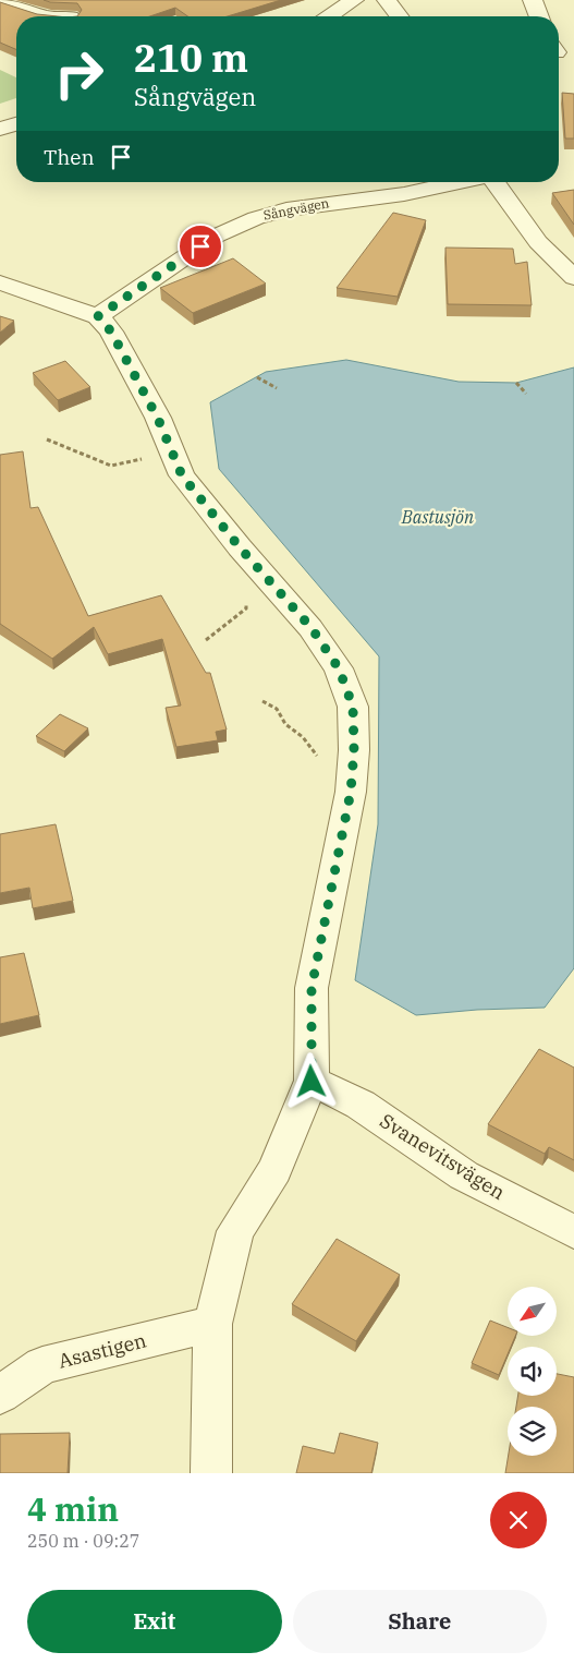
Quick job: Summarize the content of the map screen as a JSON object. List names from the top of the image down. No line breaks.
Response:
{"streets":{"street":["Sångvägen","Svanevitsvägen","Asastigen"]},"water":["Bastusjön"],"north":"bottom left","page":{"turn":["210 m","Sångvägen"],"then":"Then","heading":["4 min","250 m · 09:27"],"buttons":["Exit","Share"]}}
